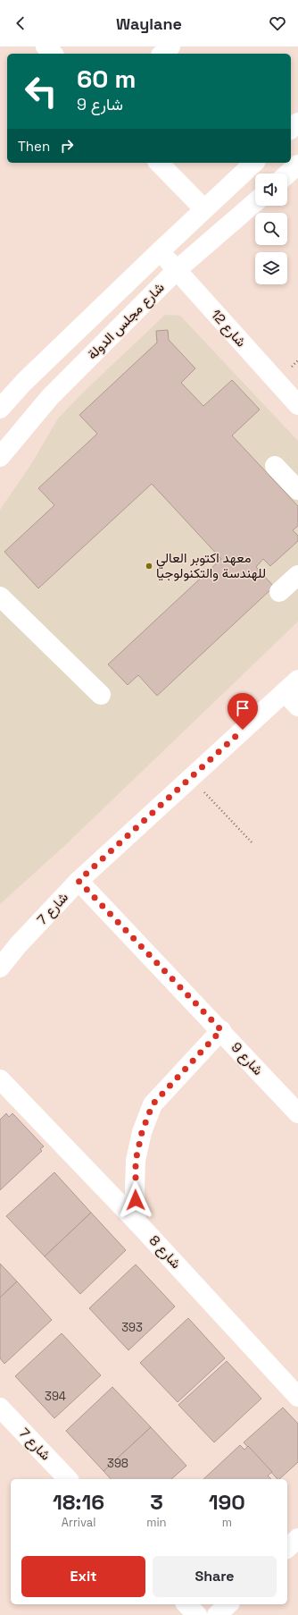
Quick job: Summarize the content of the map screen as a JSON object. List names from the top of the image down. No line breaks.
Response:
{"streets":{"street":["شارع مجلس الدولة","شارع 12","شارع 7","شارع 9","شارع 8"]},"crossings":[["شارع مجلس الدولة","شارع 12"],["شارع 7","شارع 9"]],"places":["معهد اكتوبر العالي للهندسة والتكنولوجيا"],"house_numbers":["393","394","398"],"page":{"header":"Waylane","turn":["60 m","شارع 9"],"then":"Then","eta":["18:16","Arrival","3","min","190","m"],"buttons":["Exit","Share"]}}
